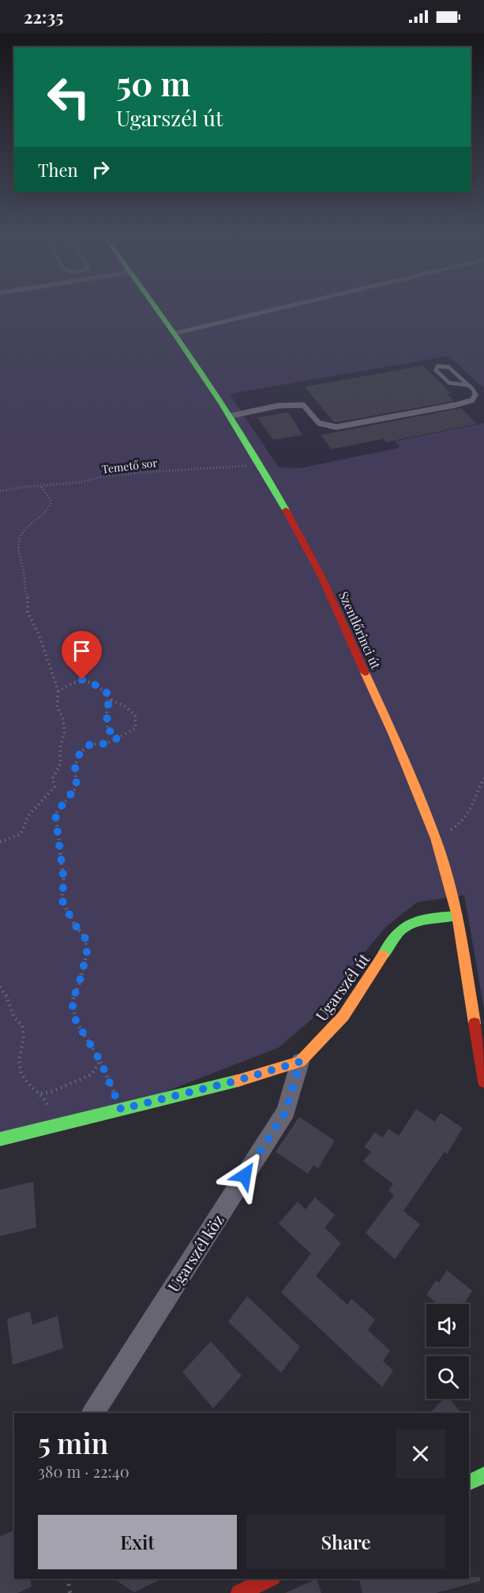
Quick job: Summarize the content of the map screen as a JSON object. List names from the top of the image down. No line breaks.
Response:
{"streets":{"main road":["Szentlőrinci út","Ugarszél út"],"street":["Ugarszél köz"],"path":["Temető sor"]},"crossings":[["Temető sor","Szentlőrinci út"],["Szentlőrinci út","Ugarszél út"],["Ugarszél út","Ugarszél köz"]],"page":{"status":"22:35","turn":["50 m","Ugarszél út"],"then":"Then","heading":["5 min","380 m · 22:40"],"buttons":["Exit","Share"]}}
